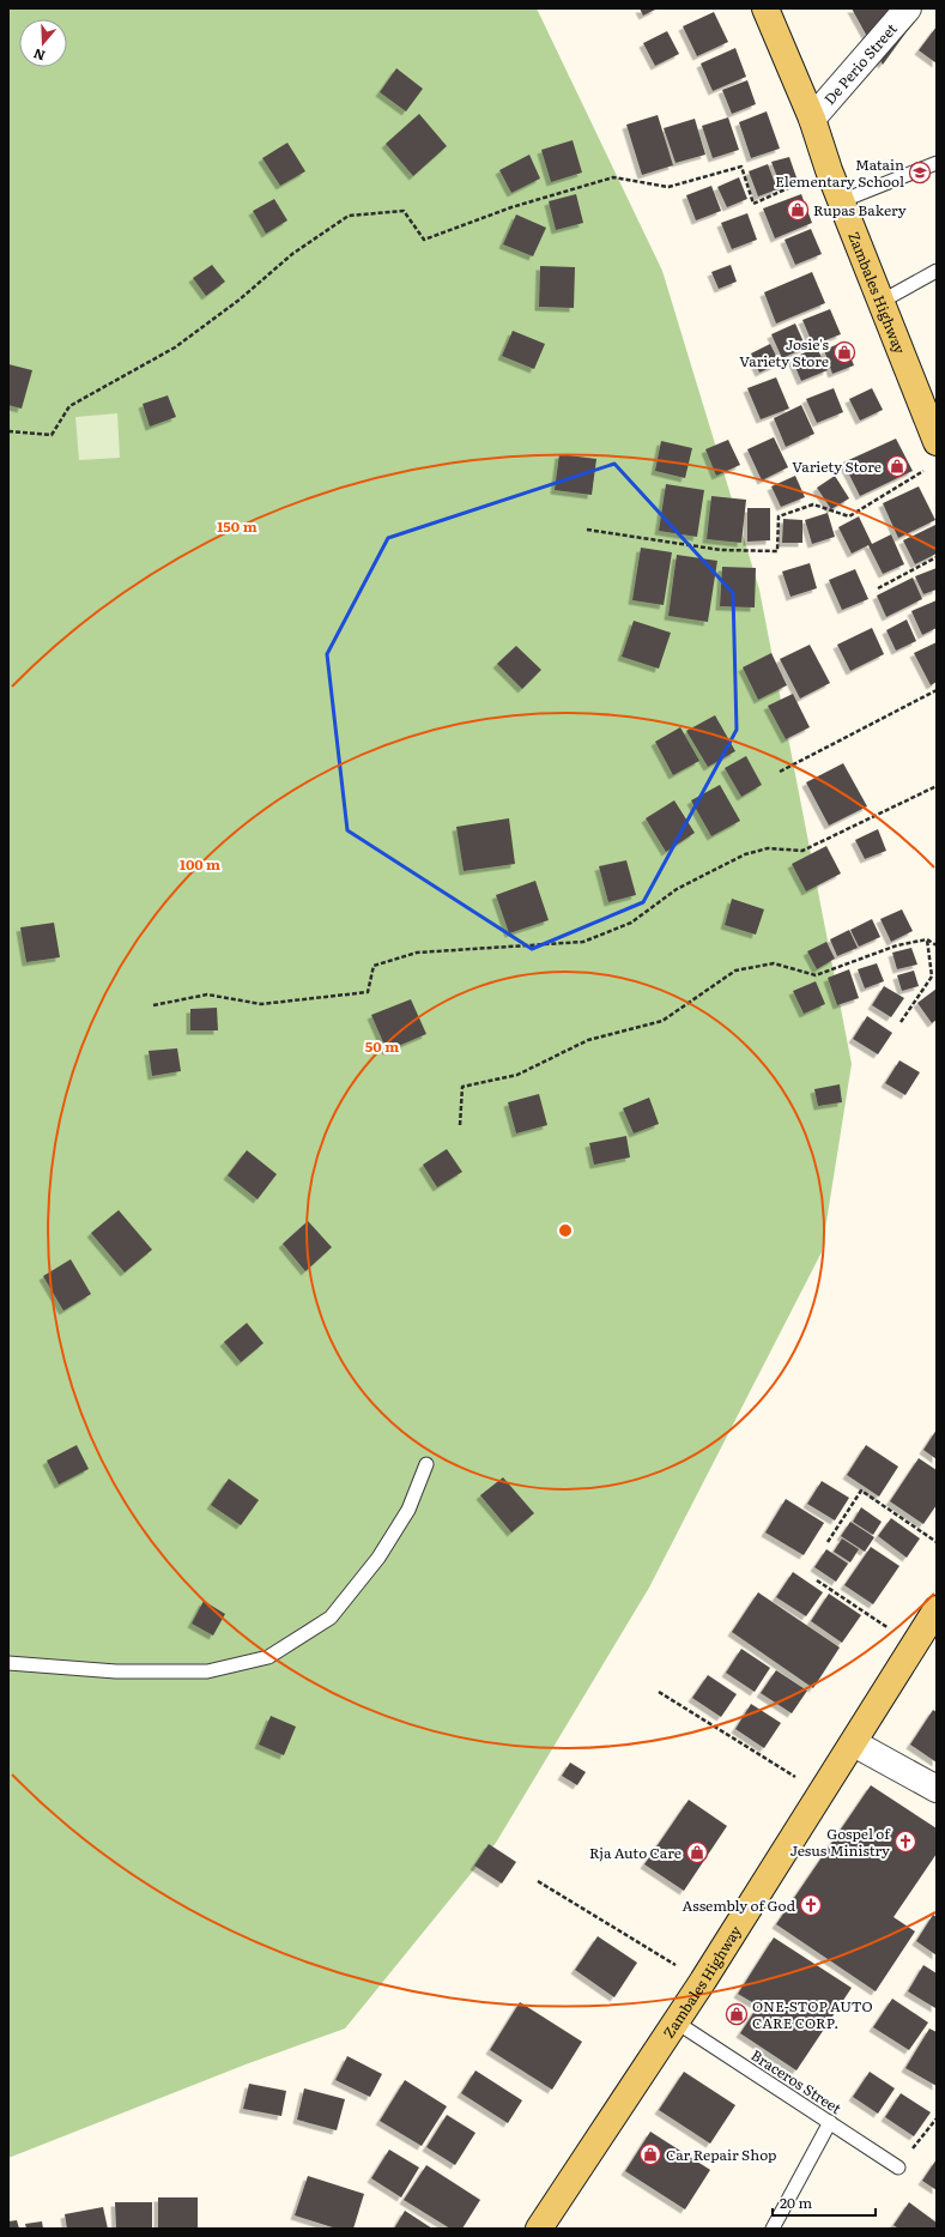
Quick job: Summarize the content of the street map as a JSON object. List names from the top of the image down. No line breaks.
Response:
{"streets":{"main road":["Zambales Highway"],"street":["De Perio Street"],"lane":["Braceros Street"]},"crossings":[["De Perio Street","Zambales Highway"],["Zambales Highway","Braceros Street"]],"places":{"school or university":["Matain Elementary School"],"shop":["Rupas Bakery","Josie's Variety Store","Variety Store","Rja Auto Care","ONE-STOP AUTO CARE CORP.","Car Repair Shop"],"church":["Gospel of Jesus Ministry","Assembly of God"]},"scale_bar":"20 m","north":"bottom","rings":["150 m","100 m","50 m"]}
